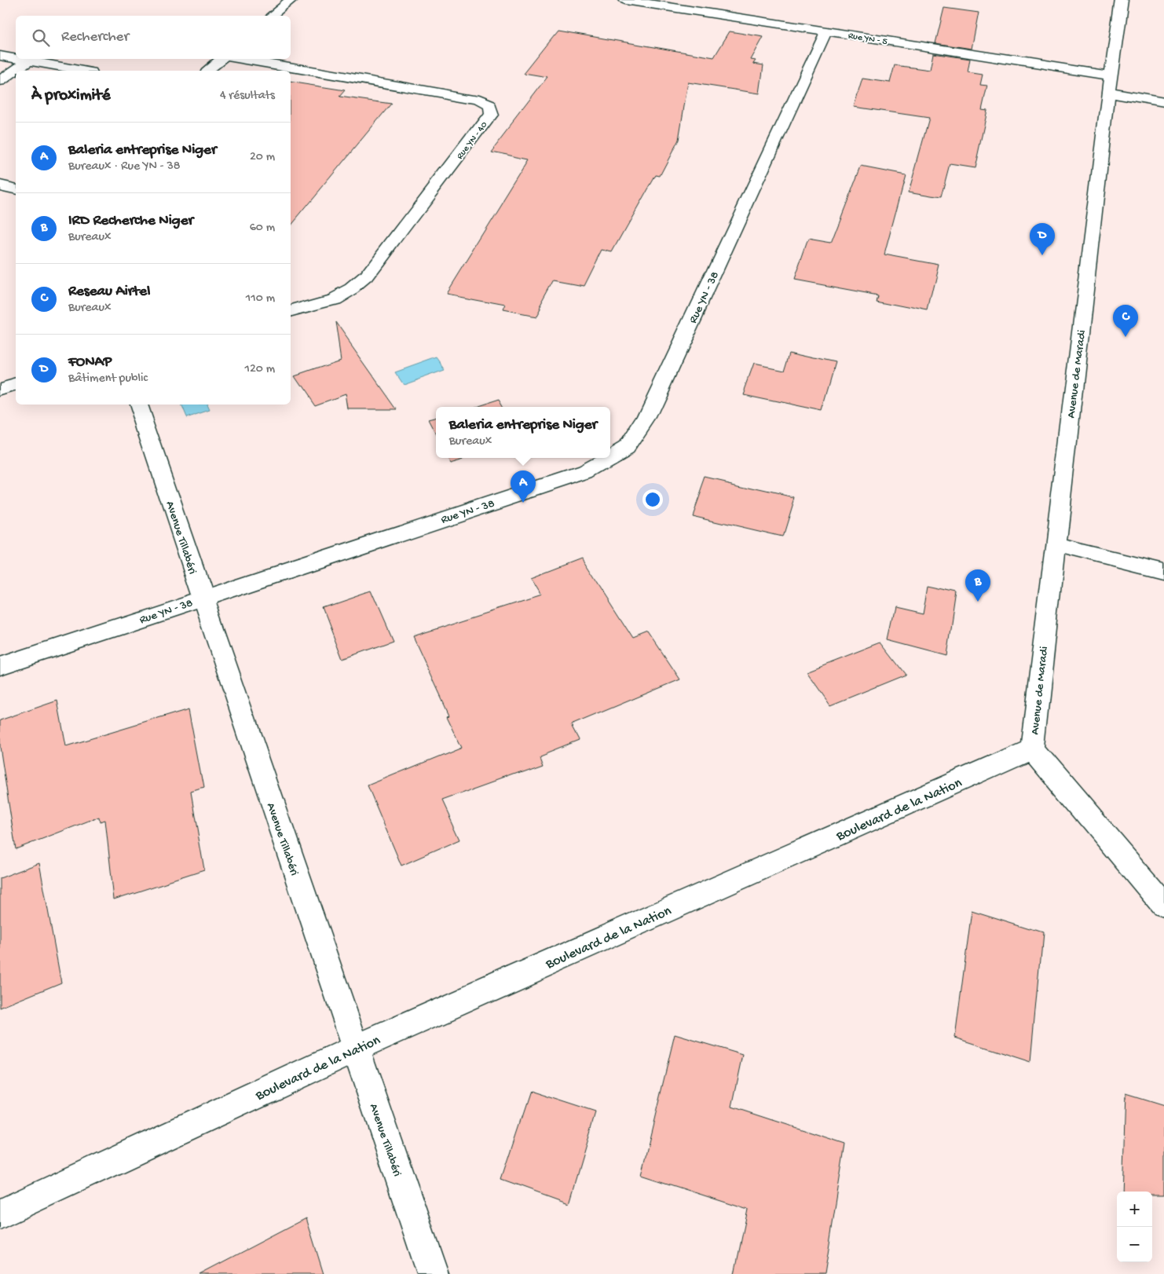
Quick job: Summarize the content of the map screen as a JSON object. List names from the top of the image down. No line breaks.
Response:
{"streets":{"street":["Rue YN - 5","Rue YN - 40","Rue YN - 38","Avenue de Maradi","Avenue Tillabéri","Boulevard de la Nation"]},"crossings":[["Rue YN - 5","Rue YN - 38"],["Rue YN - 5","Avenue de Maradi"],["Rue YN - 38","Avenue Tillabéri"],["Avenue de Maradi","Boulevard de la Nation"],["Avenue Tillabéri","Boulevard de la Nation"]],"page":{"search":"Rechercher","heading":["À proximité","4 résultats"],"list":[{"mark":"A","name":"Baleria entreprise Niger","note":"Bureaux · Rue YN - 38","value":"20 m"},{"mark":"B","name":"IRD Recherche Niger","note":"Bureaux","value":"60 m"},{"mark":"C","name":"Reseau Airtel","note":"Bureaux","value":"110 m"},{"mark":"D","name":"FONAP","note":"Bâtiment public","value":"120 m"}],"pins":["D","C","A","B"],"popup":["Baleria entreprise Niger","Bureaux"],"map_buttons":["+","−"]}}
